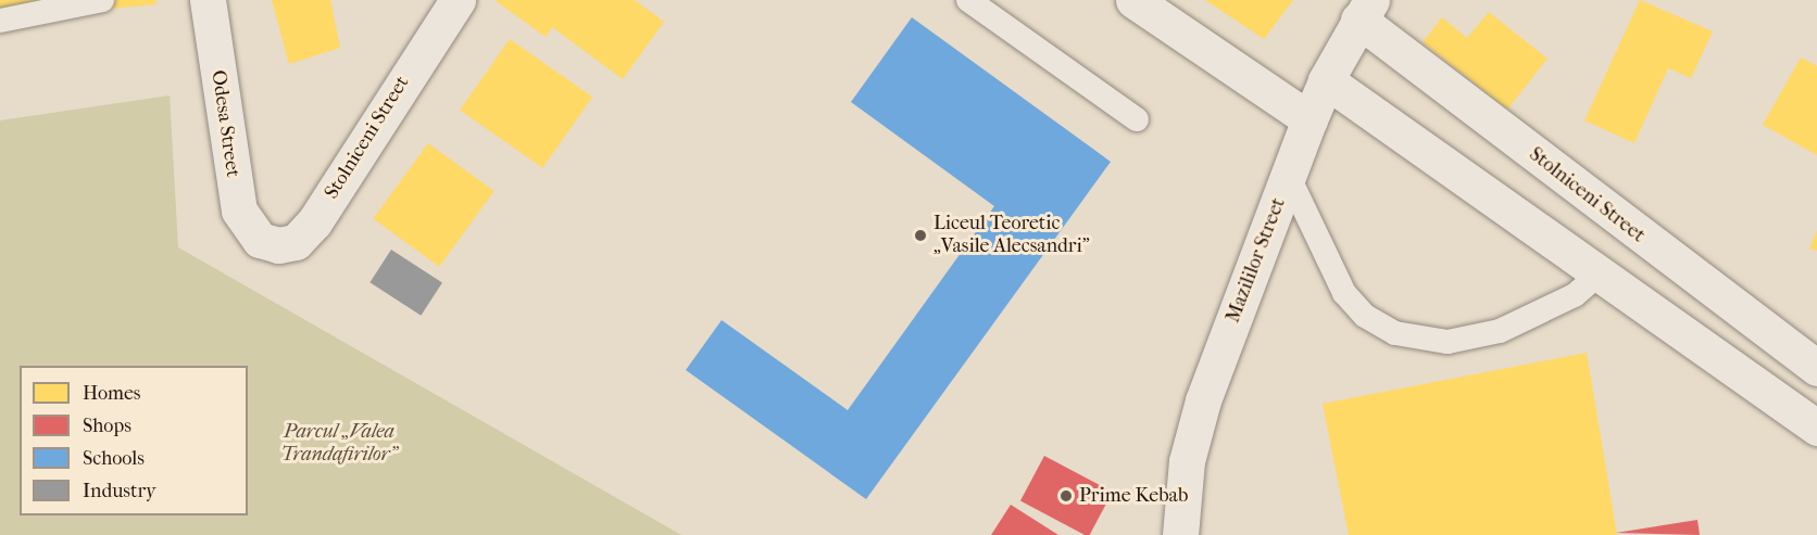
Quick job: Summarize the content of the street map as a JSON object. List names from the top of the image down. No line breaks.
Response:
{"streets":{"street":["Odesa Street","Stolniceni Street","Mazililor Street"]},"crossings":[["Odesa Street","Stolniceni Street"],["Stolniceni Street","Mazililor Street"]],"parks":["Parcul „Valea Trandafirilor”"],"places":["Liceul Teoretic „Vasile Alecsandri”","Prime Kebab"],"legend":["Homes","Shops","Schools","Industry"]}
